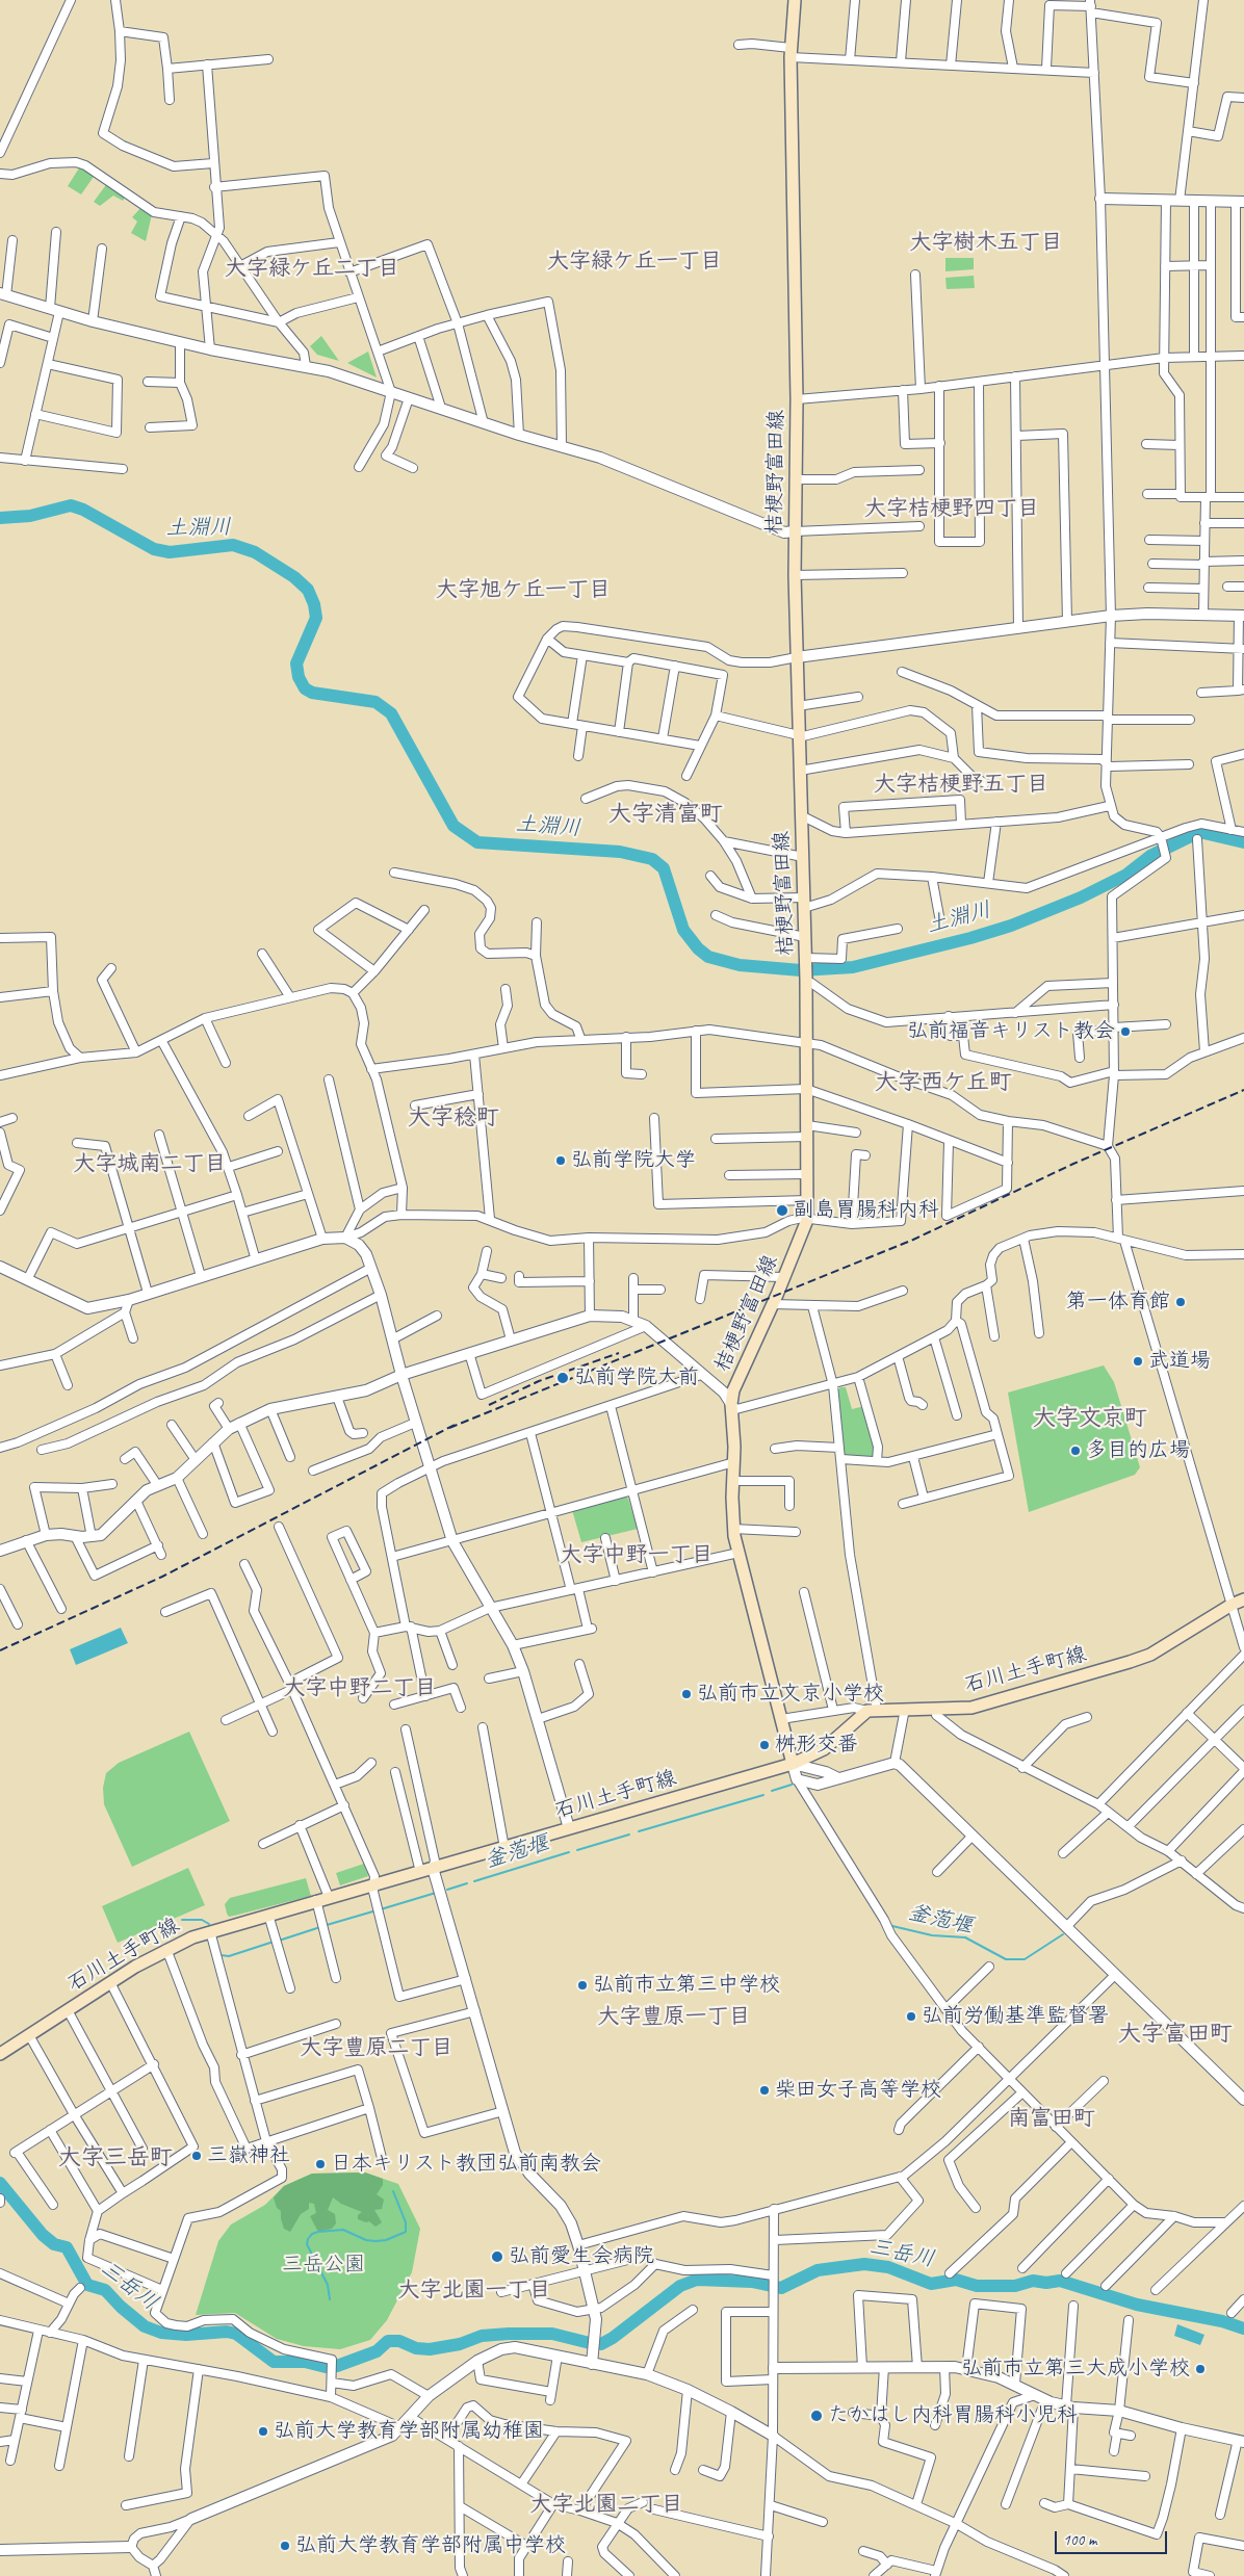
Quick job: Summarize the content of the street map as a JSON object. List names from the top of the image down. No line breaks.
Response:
{"streets":{"main road":["桔梗野富田線","石川土手町線"]},"crossings":[["桔梗野富田線","石川土手町線"]],"districts":["大字樹木五丁目","大字緑ケ丘一丁目","大字緑ケ丘二丁目","大字桔梗野四丁目","大字旭ケ丘一丁目","大字桔梗野五丁目","大字清富町","大字西ケ丘町","大字稔町","大字城南二丁目","大字文京町","大字中野一丁目","大字中野二丁目","大字豊原一丁目","大字富田町","大字豊原二丁目","南富田町","大字三岳町","大字北園一丁目","大字北園二丁目"],"water":["土淵川","釜萢堰","三岳川"],"parks":["三岳公園"],"places":["弘前福音キリスト教会","弘前学院大学","副島胃腸科内科","第一体育館","武道場","弘前学院大前","多目的広場","弘前市立文京小学校","桝形交番","弘前市立第三中学校","弘前労働基準監督署","柴田女子高等学校","三嶽神社","日本キリスト教団弘前南教会","弘前愛生会病院","弘前市立第三大成小学校","たかはし内科胃腸科小児科","弘前大学教育学部附属幼稚園","弘前大学教育学部附属中学校"],"scale_bar":"100 m"}
